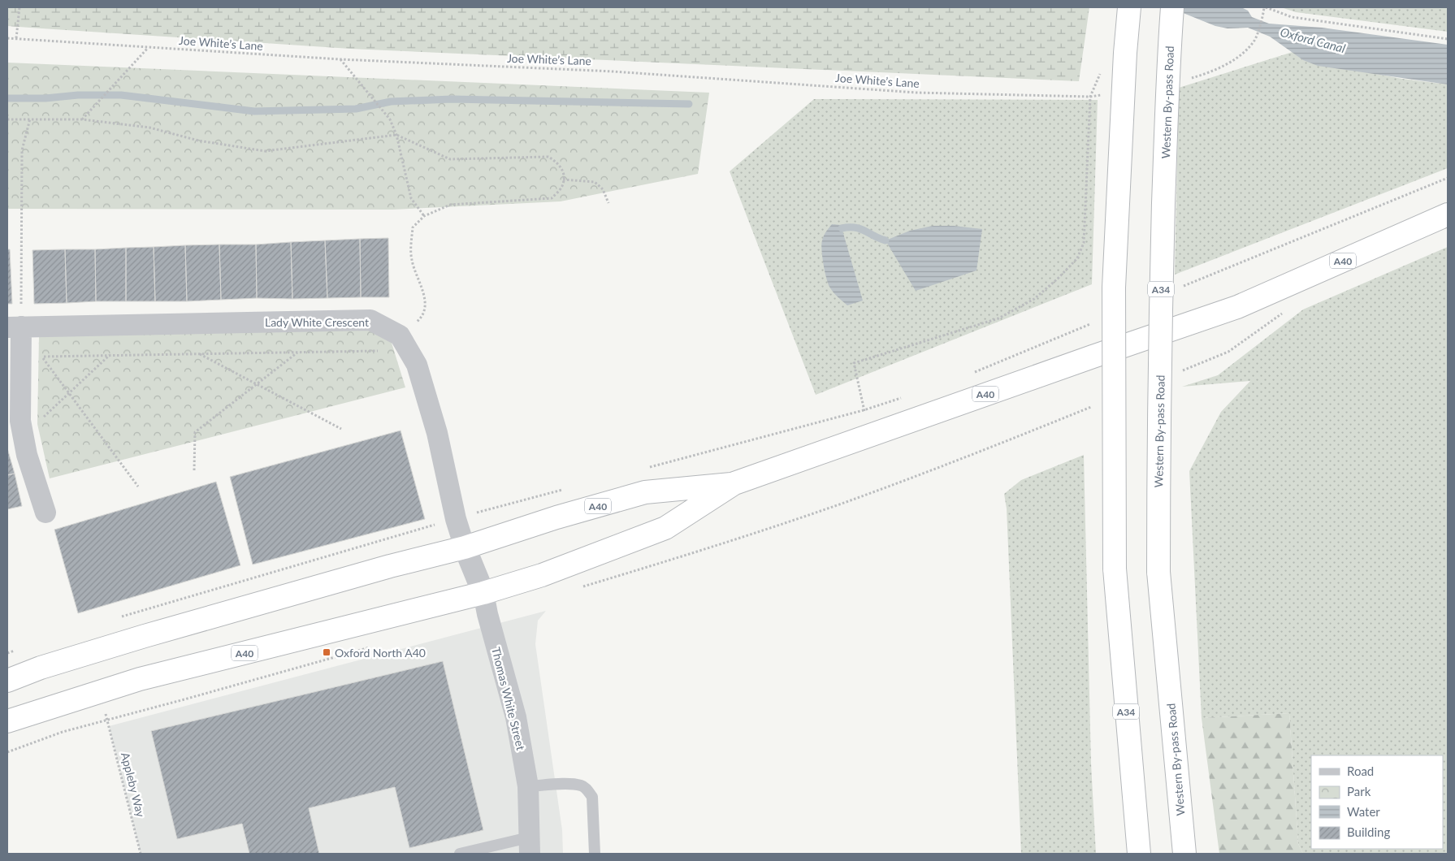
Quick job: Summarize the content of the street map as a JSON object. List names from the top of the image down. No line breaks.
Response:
{"streets":{"highway":["Western By-pass Road","A40","A34"],"street":["Lady White Crescent","Thomas White Street"],"path":["Joe White’s Lane","Appleby Way"]},"crossings":[["A40","Thomas White Street"]],"water":["Oxford Canal"],"places":{"transit":["Oxford North A40"]},"legend":["Road","Park","Water","Building"]}
